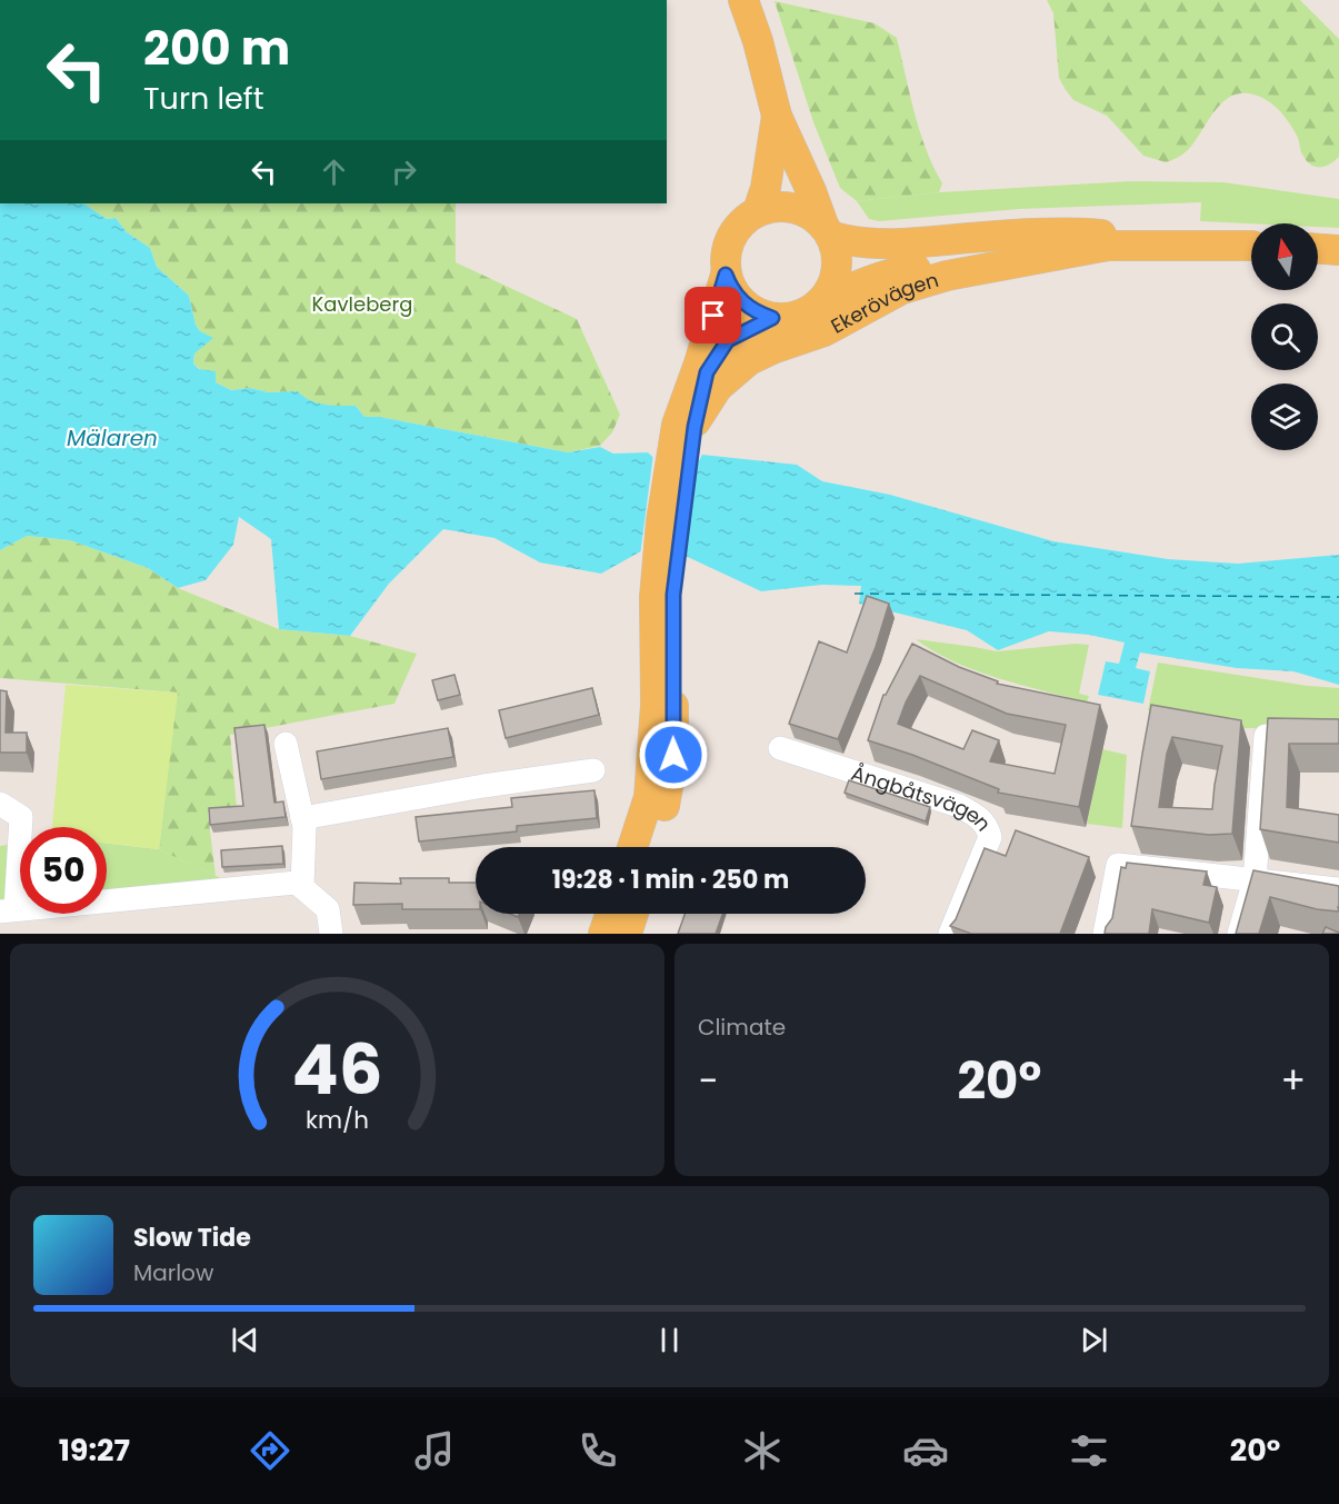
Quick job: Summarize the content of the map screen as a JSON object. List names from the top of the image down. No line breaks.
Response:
{"streets":{"main road":["Ekerövägen"],"street":["Ångbåtsvägen"]},"water":["Mälaren"],"parks":["Kavleberg"],"north":"top","page":{"turn":["200 m","Turn left"],"limit":"50","trip":"19:28 · 1 min · 250 m","tile":"Climate","heat":["−","20°","+"],"song":["Slow Tide","Marlow"],"tabs":["19:27","20°"],"gauge":["46","km/h"]}}
